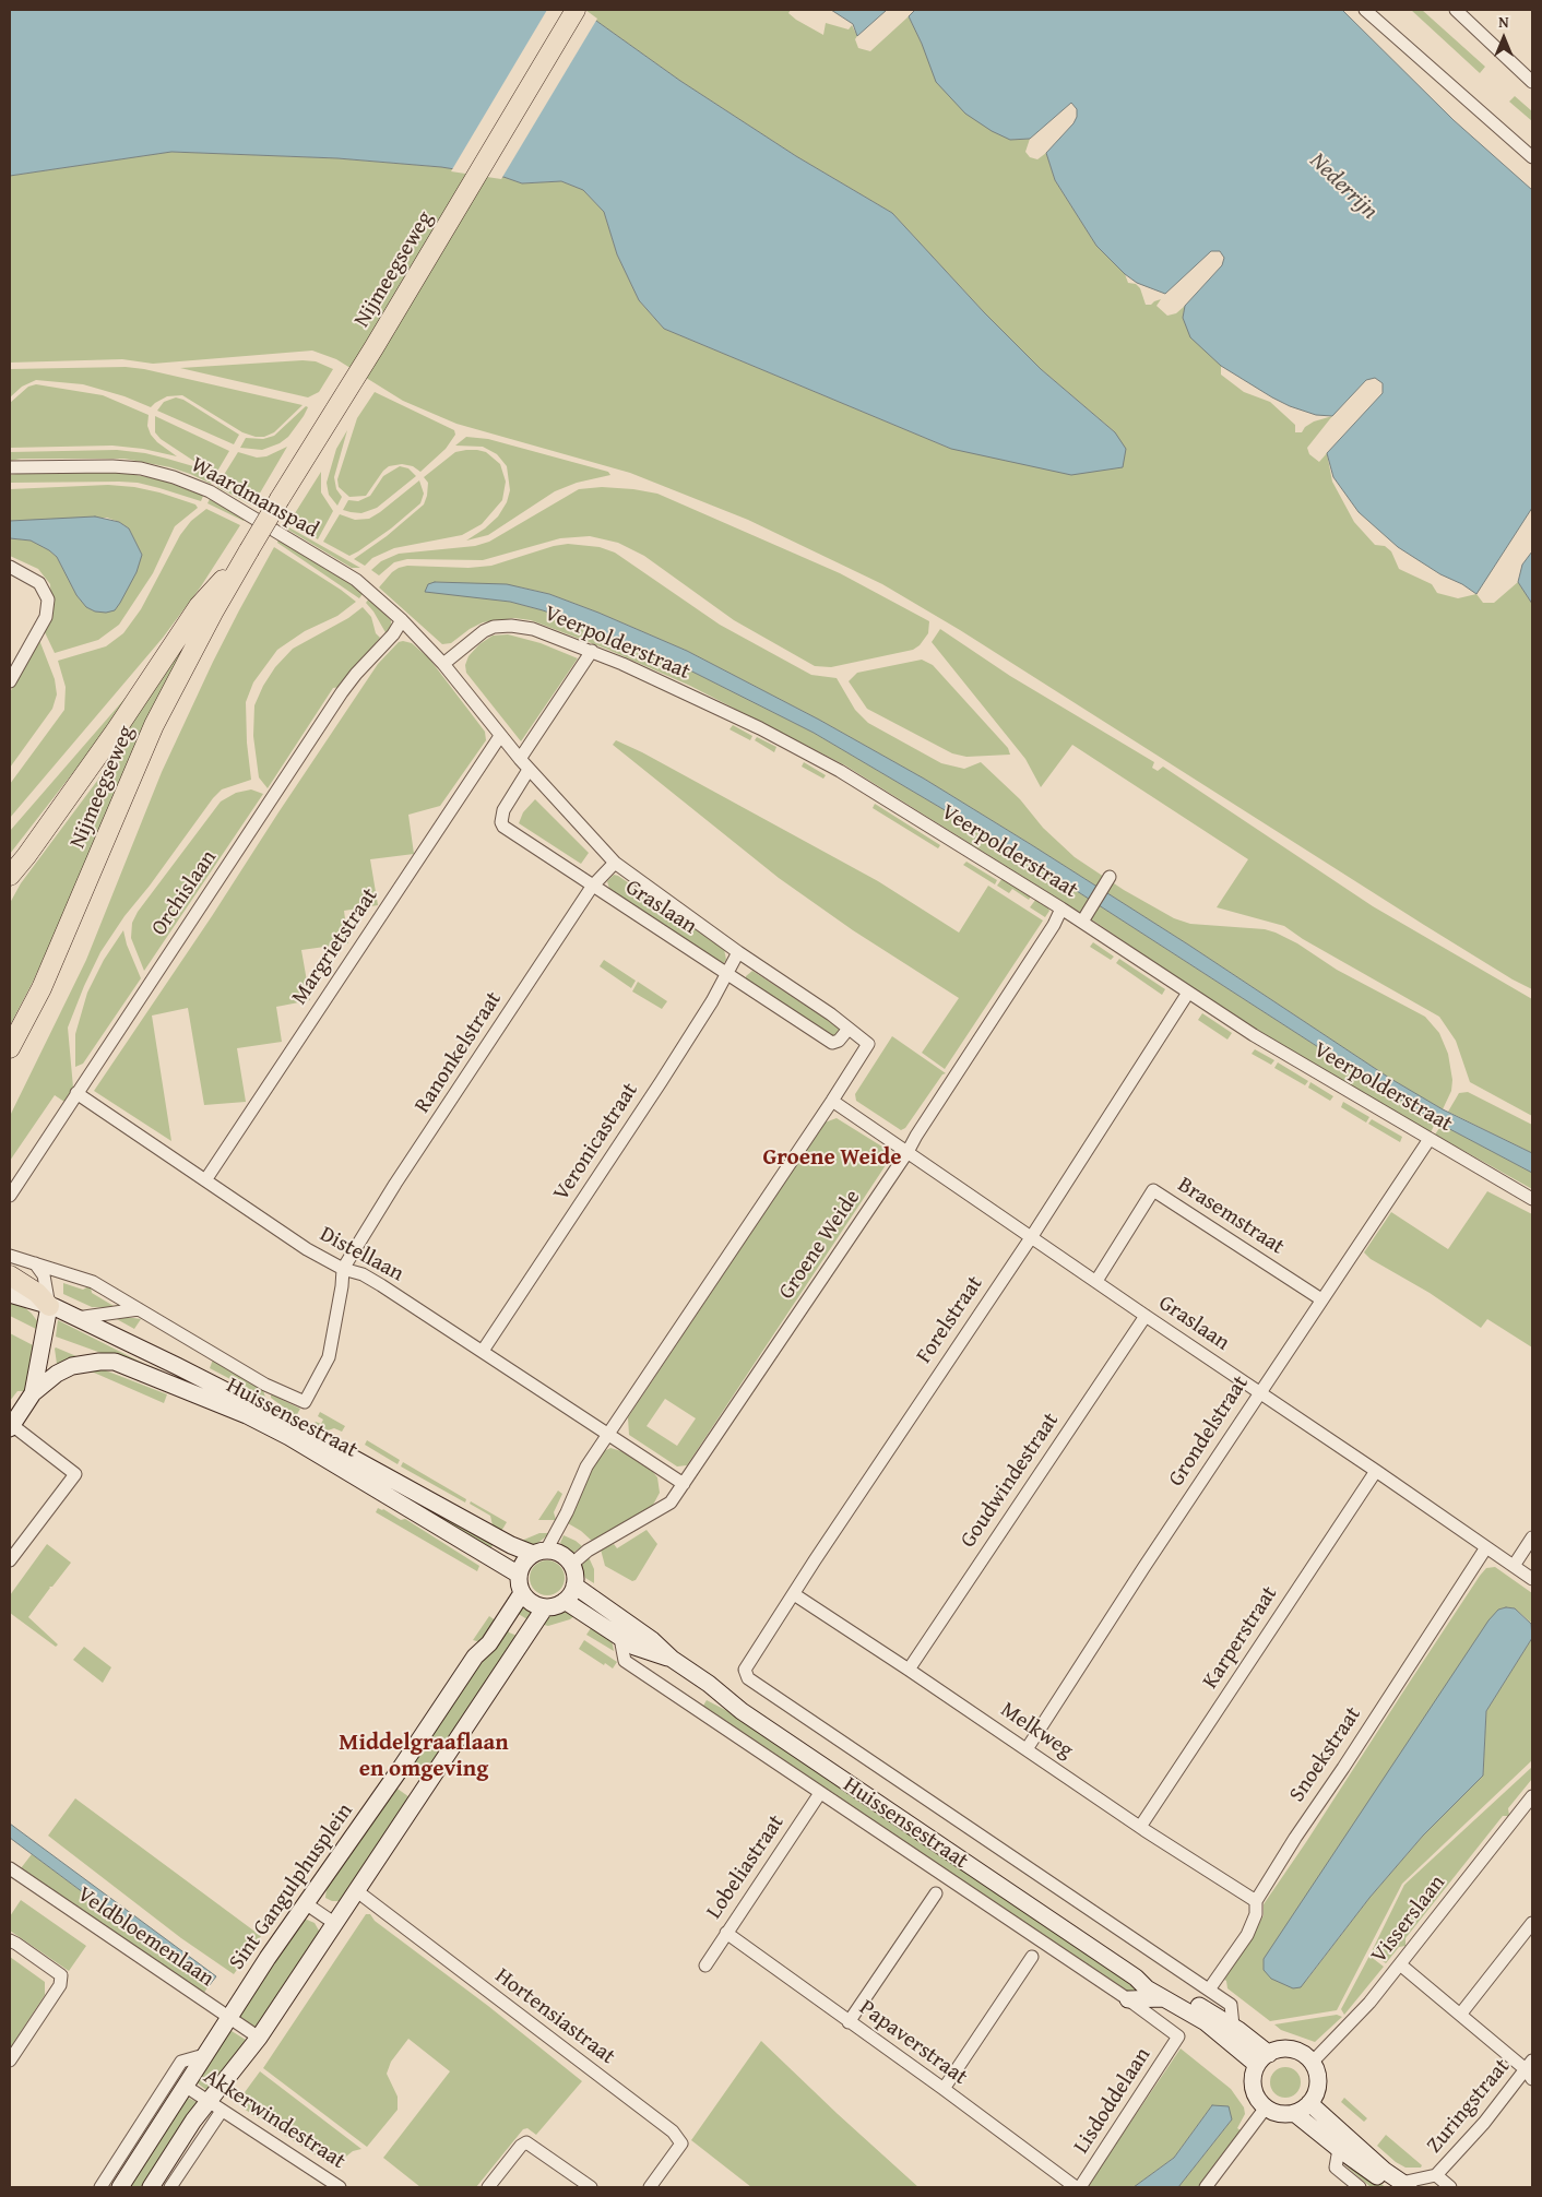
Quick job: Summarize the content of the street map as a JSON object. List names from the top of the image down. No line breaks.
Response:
{"streets":{"main road":["Nijmeegseweg"],"street":["Waardmanspad","Veerpolderstraat","Orchislaan","Graslaan","Margrietstraat","Ranonkelstraat","Veronicastraat","Brasemstraat","Groene Weide","Distellaan","Forelstraat","Huissensestraat","Grondelstraat","Goudwindestraat","Karperstraat","Melkweg","Snoekstraat","Lobeliastraat","Sint Gangulphusplein","Visserslaan","Veldbloemenlaan","Hortensiastraat","Papaverstraat","Lisdoddelaan","Zuringstraat","Akkerwindestraat"]},"crossings":[["Waardmanspad","Graslaan"],["Veerpolderstraat","Graslaan"],["Veerpolderstraat","Groene Weide"],["Veerpolderstraat","Forelstraat"],["Veerpolderstraat","Grondelstraat"],["Orchislaan","Graslaan"],["Orchislaan","Distellaan"],["Graslaan","Margrietstraat"],["Graslaan","Ranonkelstraat"],["Graslaan","Veronicastraat"],["Graslaan","Brasemstraat"],["Graslaan","Groene Weide"],["Graslaan","Forelstraat"],["Graslaan","Grondelstraat"],["Graslaan","Goudwindestraat"],["Graslaan","Karperstraat"],["Graslaan","Snoekstraat"],["Margrietstraat","Distellaan"],["Ranonkelstraat","Distellaan"],["Ranonkelstraat","Huissensestraat"],["Veronicastraat","Distellaan"],["Brasemstraat","Grondelstraat"],["Groene Weide","Distellaan"],["Groene Weide","Huissensestraat"],["Groene Weide","Sint Gangulphusplein"],["Distellaan","Huissensestraat"],["Forelstraat","Huissensestraat"],["Forelstraat","Melkweg"],["Huissensestraat","Snoekstraat"],["Huissensestraat","Lobeliastraat"],["Huissensestraat","Sint Gangulphusplein"],["Huissensestraat","Visserslaan"],["Huissensestraat","Lisdoddelaan"],["Grondelstraat","Melkweg"],["Goudwindestraat","Melkweg"],["Karperstraat","Melkweg"],["Melkweg","Snoekstraat"],["Lobeliastraat","Papaverstraat"],["Sint Gangulphusplein","Veldbloemenlaan"],["Sint Gangulphusplein","Akkerwindestraat"]],"districts":["Groene Weide","Middelgraaflaan en omgeving"],"water":["Nederrijn"],"north":"top"}
